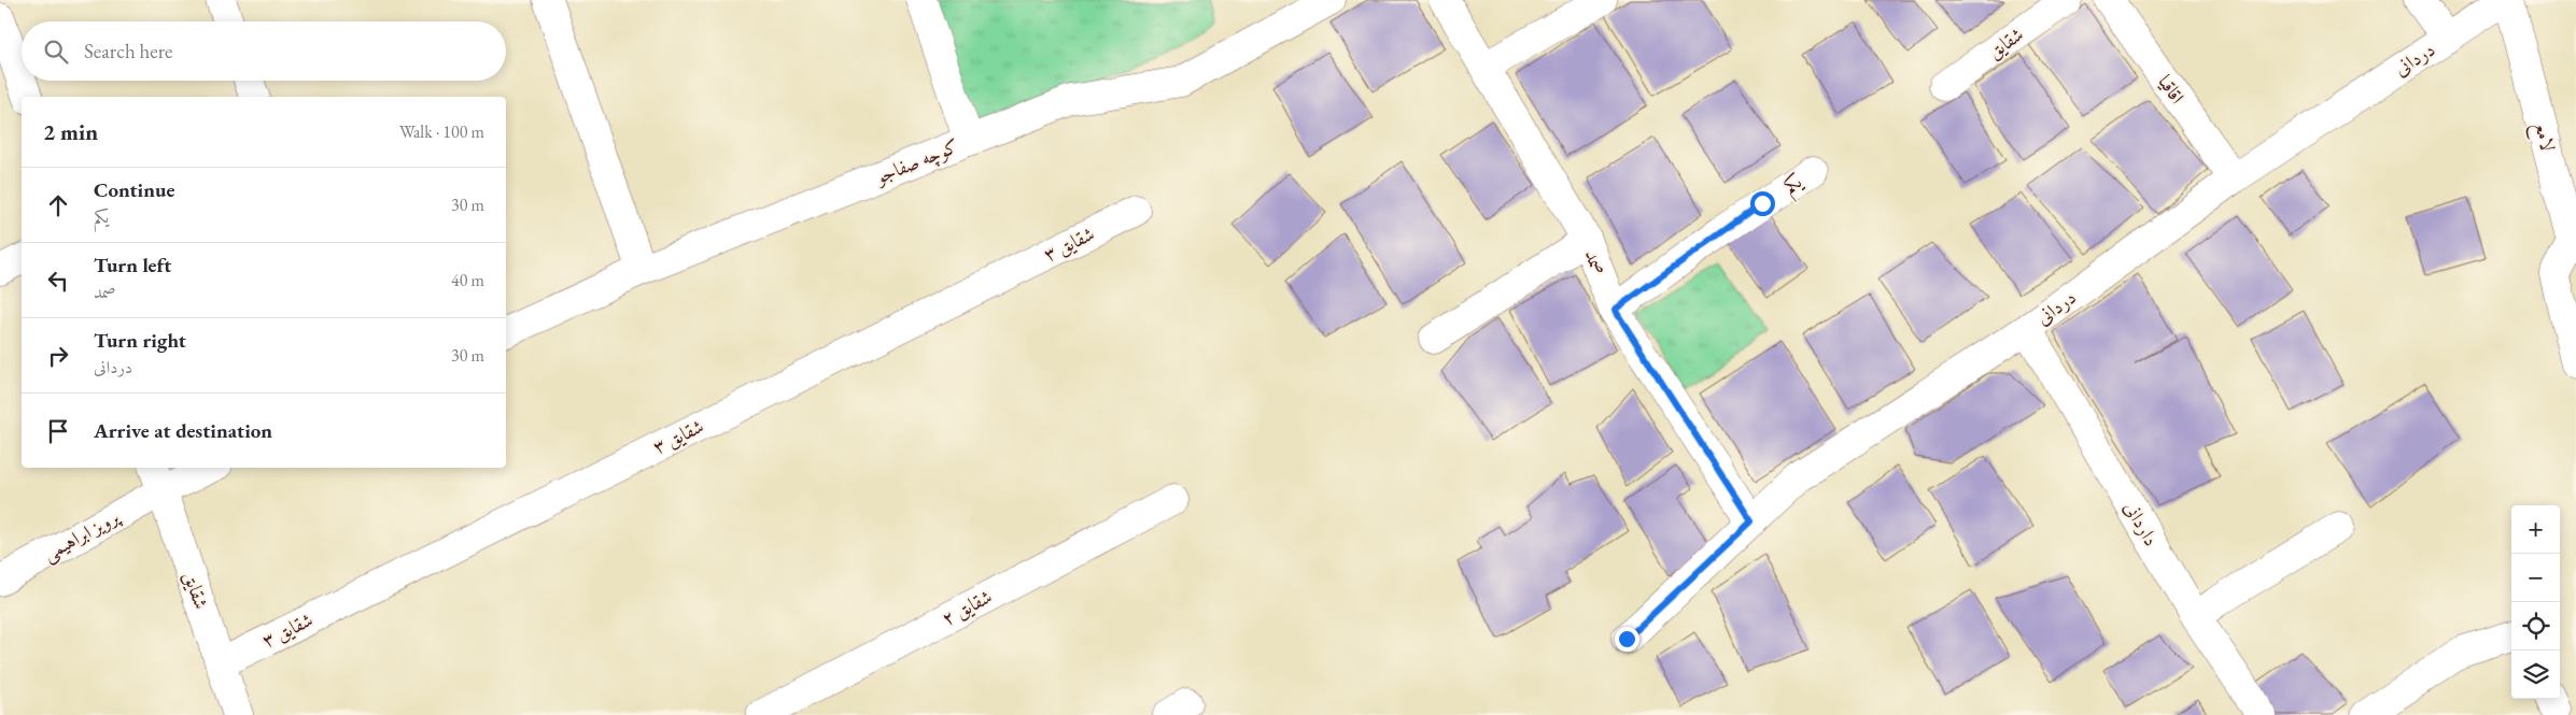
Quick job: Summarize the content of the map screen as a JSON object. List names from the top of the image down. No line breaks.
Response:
{"streets":{"street":["شقایق","دردانی","اقاقیا","لامع","کوچه صفاجو","یکم","شقایق ۳","صمد","داردانی","پرویز ابراهیمی","شقایق ۲"]},"crossings":[["شقایق","شقایق ۳"],["شقایق","پرویز ابراهیمی"],["دردانی","اقاقیا"],["دردانی","صمد"],["دردانی","داردانی"],["یکم","صمد"]],"page":{"search":"Search here","heading":["2 min","Walk · 100 m"],"list":[["Continue","یکم","30 m"],["Turn left","صمد","40 m"],["Turn right","دردانی","30 m"],"Arrive at destination"],"map_buttons":["+","−"]}}
